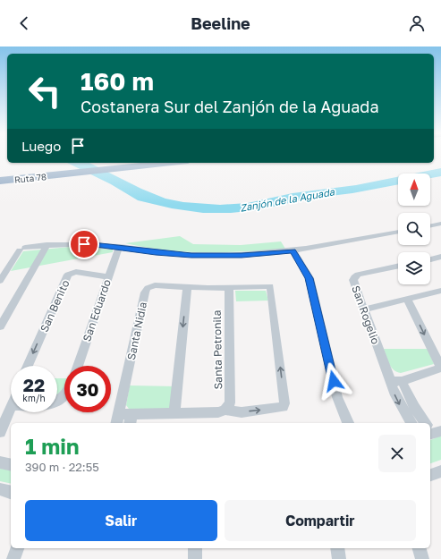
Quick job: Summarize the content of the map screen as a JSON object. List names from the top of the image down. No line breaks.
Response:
{"streets":{"highway":["Ruta 78"],"street":["San Benito","San Eduardo","San Rogelio","Santa Nidia","Santa Petronila"]},"crossings":[["San Benito","San Eduardo"],["Santa Nidia","Santa Petronila"]],"water":["Zanjón de la Aguada"],"north":"top","page":{"header":"Beeline","turn":["160 m","Costanera Sur del Zanjón de la Aguada"],"then":"Luego","speed":"22 km/h","limit":"30","heading":["1 min","390 m · 22:55"],"buttons":["Salir","Compartir"]}}
